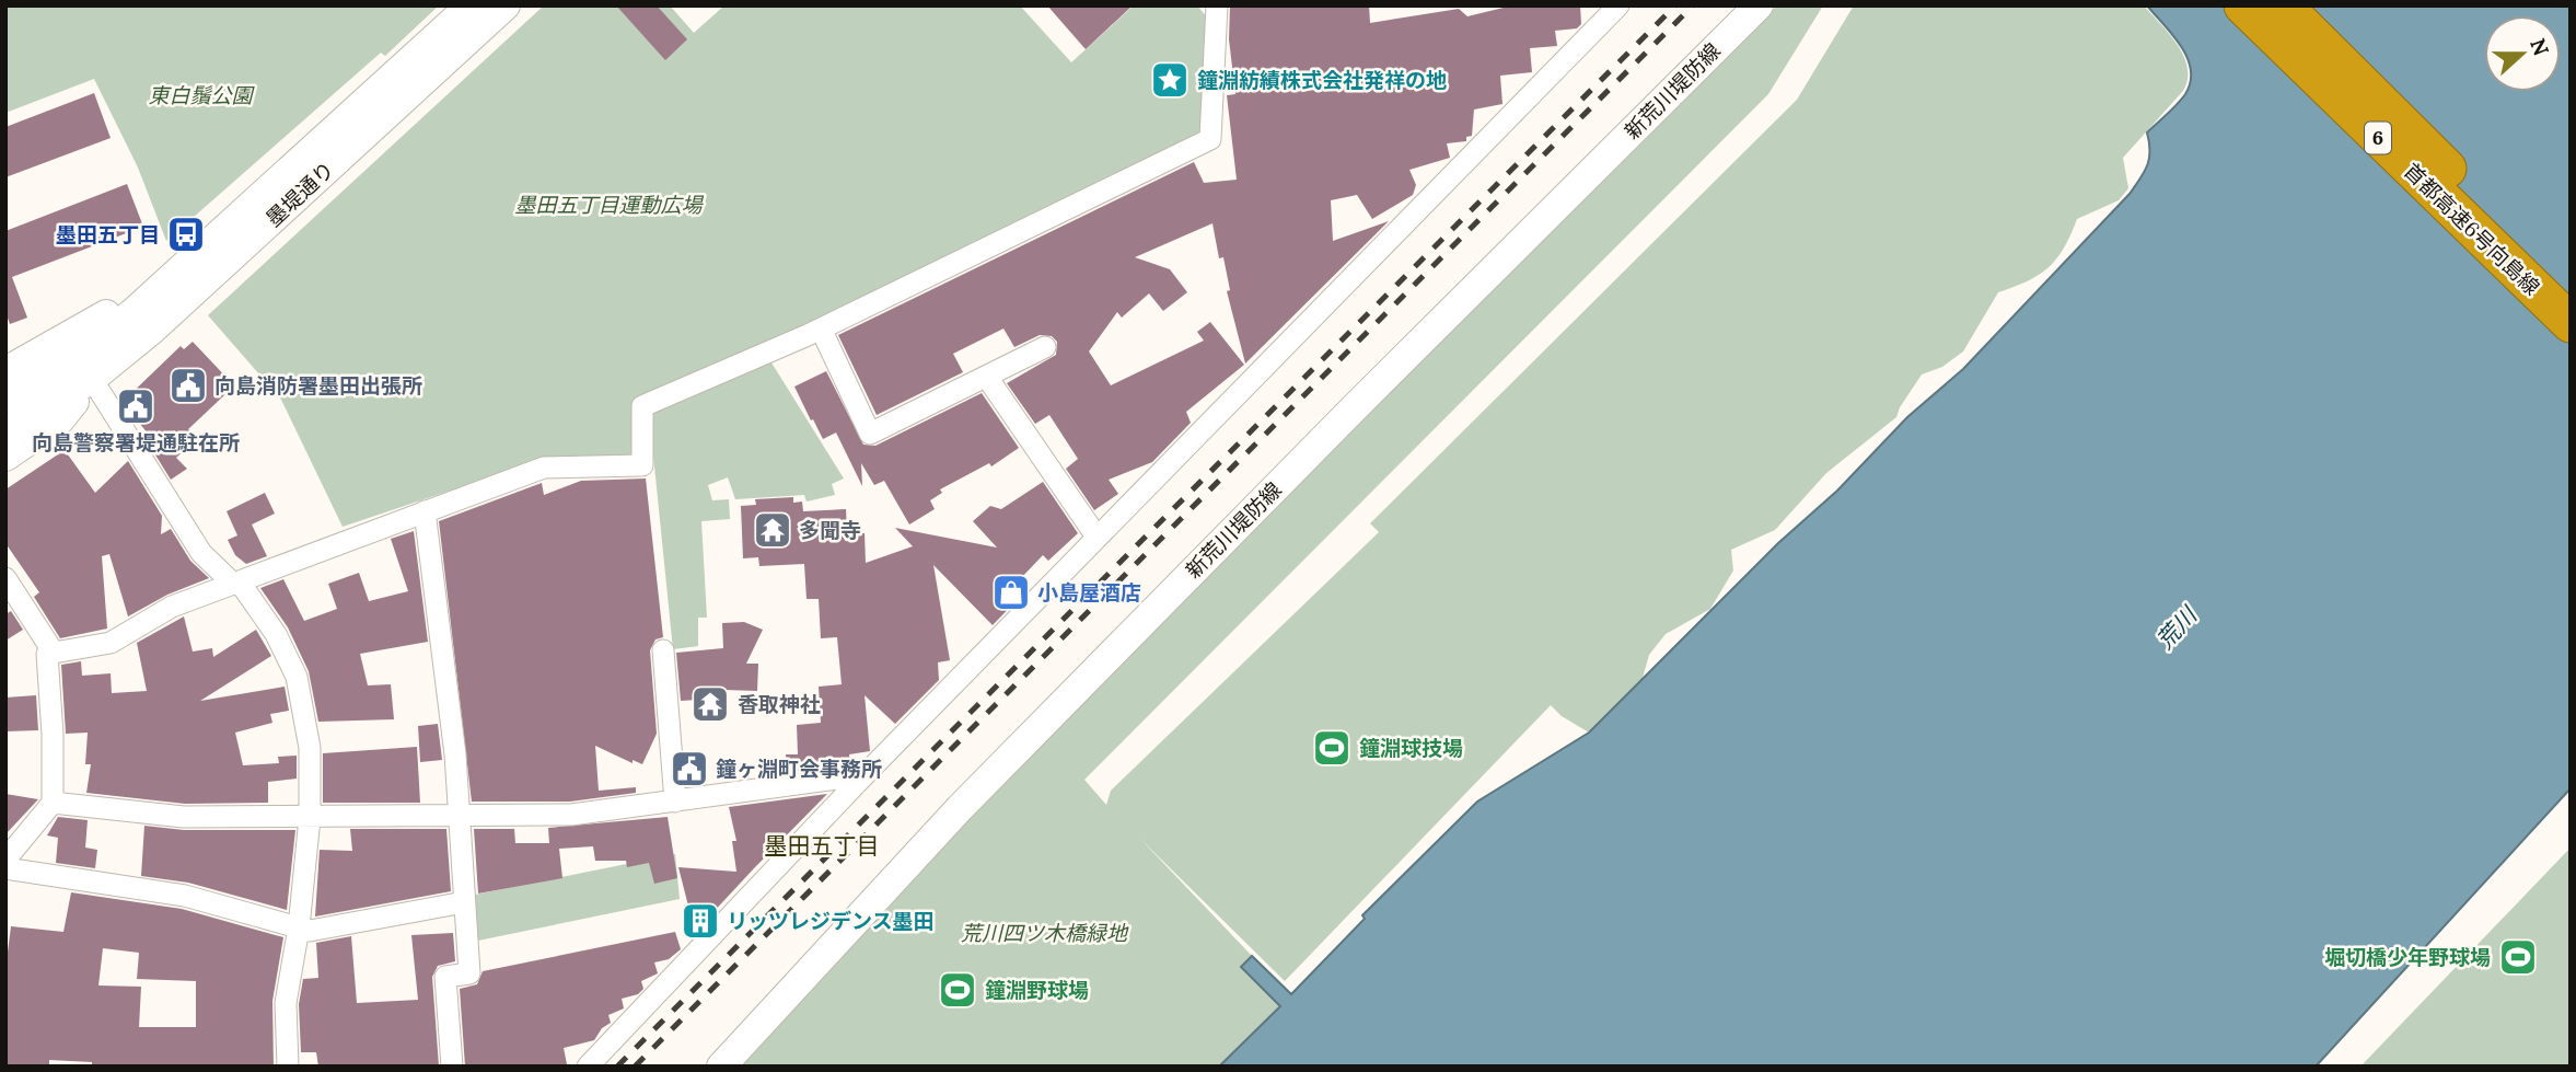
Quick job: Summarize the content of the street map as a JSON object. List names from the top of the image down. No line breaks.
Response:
{"streets":{"highway":["6","首都高速6号向島線"],"main road":["新荒川堤防線","墨堤通り"]},"districts":["墨田五丁目"],"water":["荒川"],"parks":["東白鬚公園","墨田五丁目運動広場","荒川四ツ木橋緑地"],"places":{"place":["鐘淵紡績株式会社発祥の地"],"bus stop":["墨田五丁目"],"public building":["向島消防署墨田出張所","向島警察署堤通駐在所","鐘ヶ淵町会事務所"],"temple":["多聞寺","香取神社"],"shop":["小島屋酒店"],"sports":["鐘淵球技場","堀切橋少年野球場","鐘淵野球場"],"building":["リッツレジデンス墨田"]},"north":"right"}
